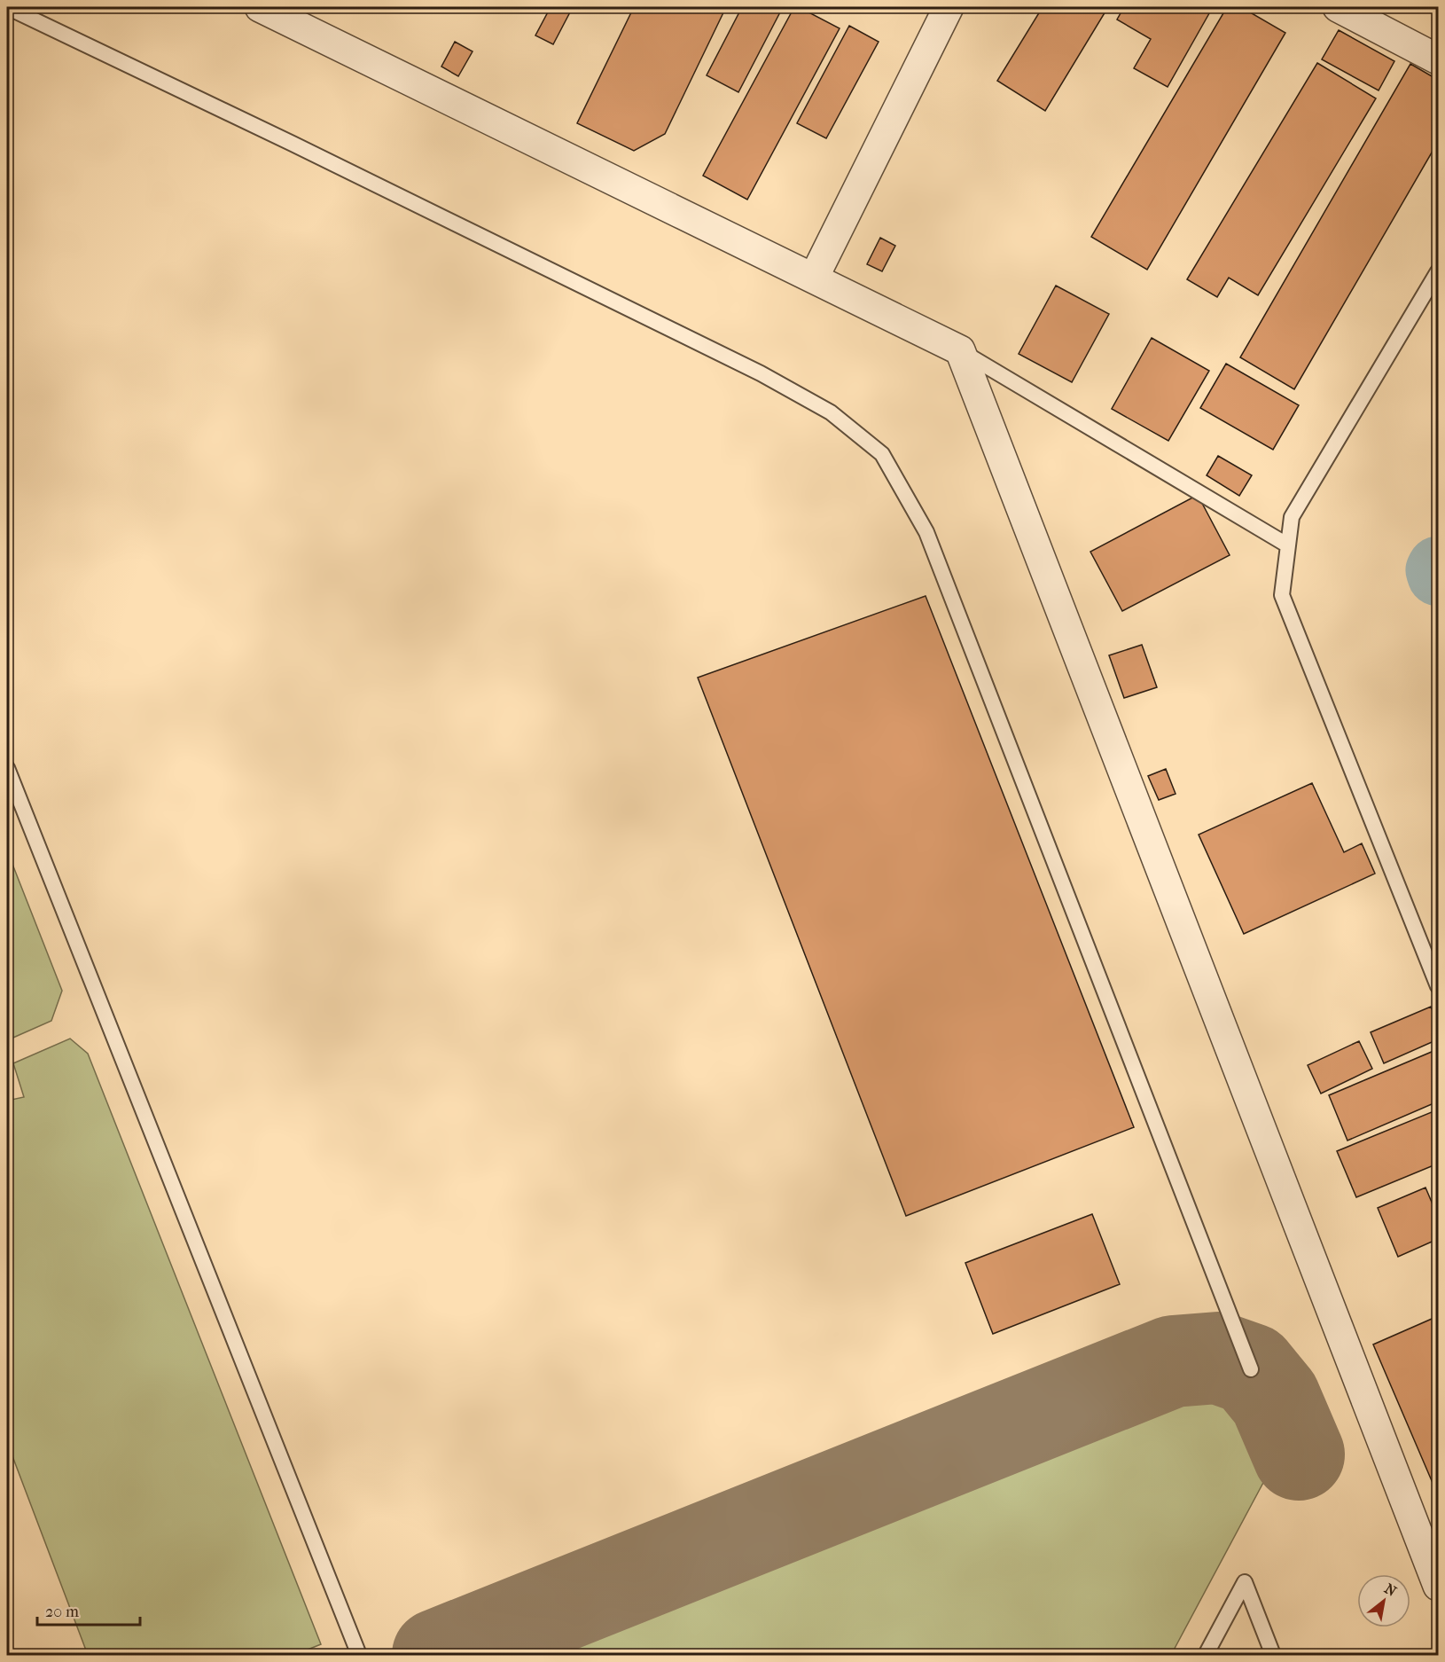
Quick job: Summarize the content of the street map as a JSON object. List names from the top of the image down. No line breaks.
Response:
{"scale_bar":"20 m","north":"top right"}
